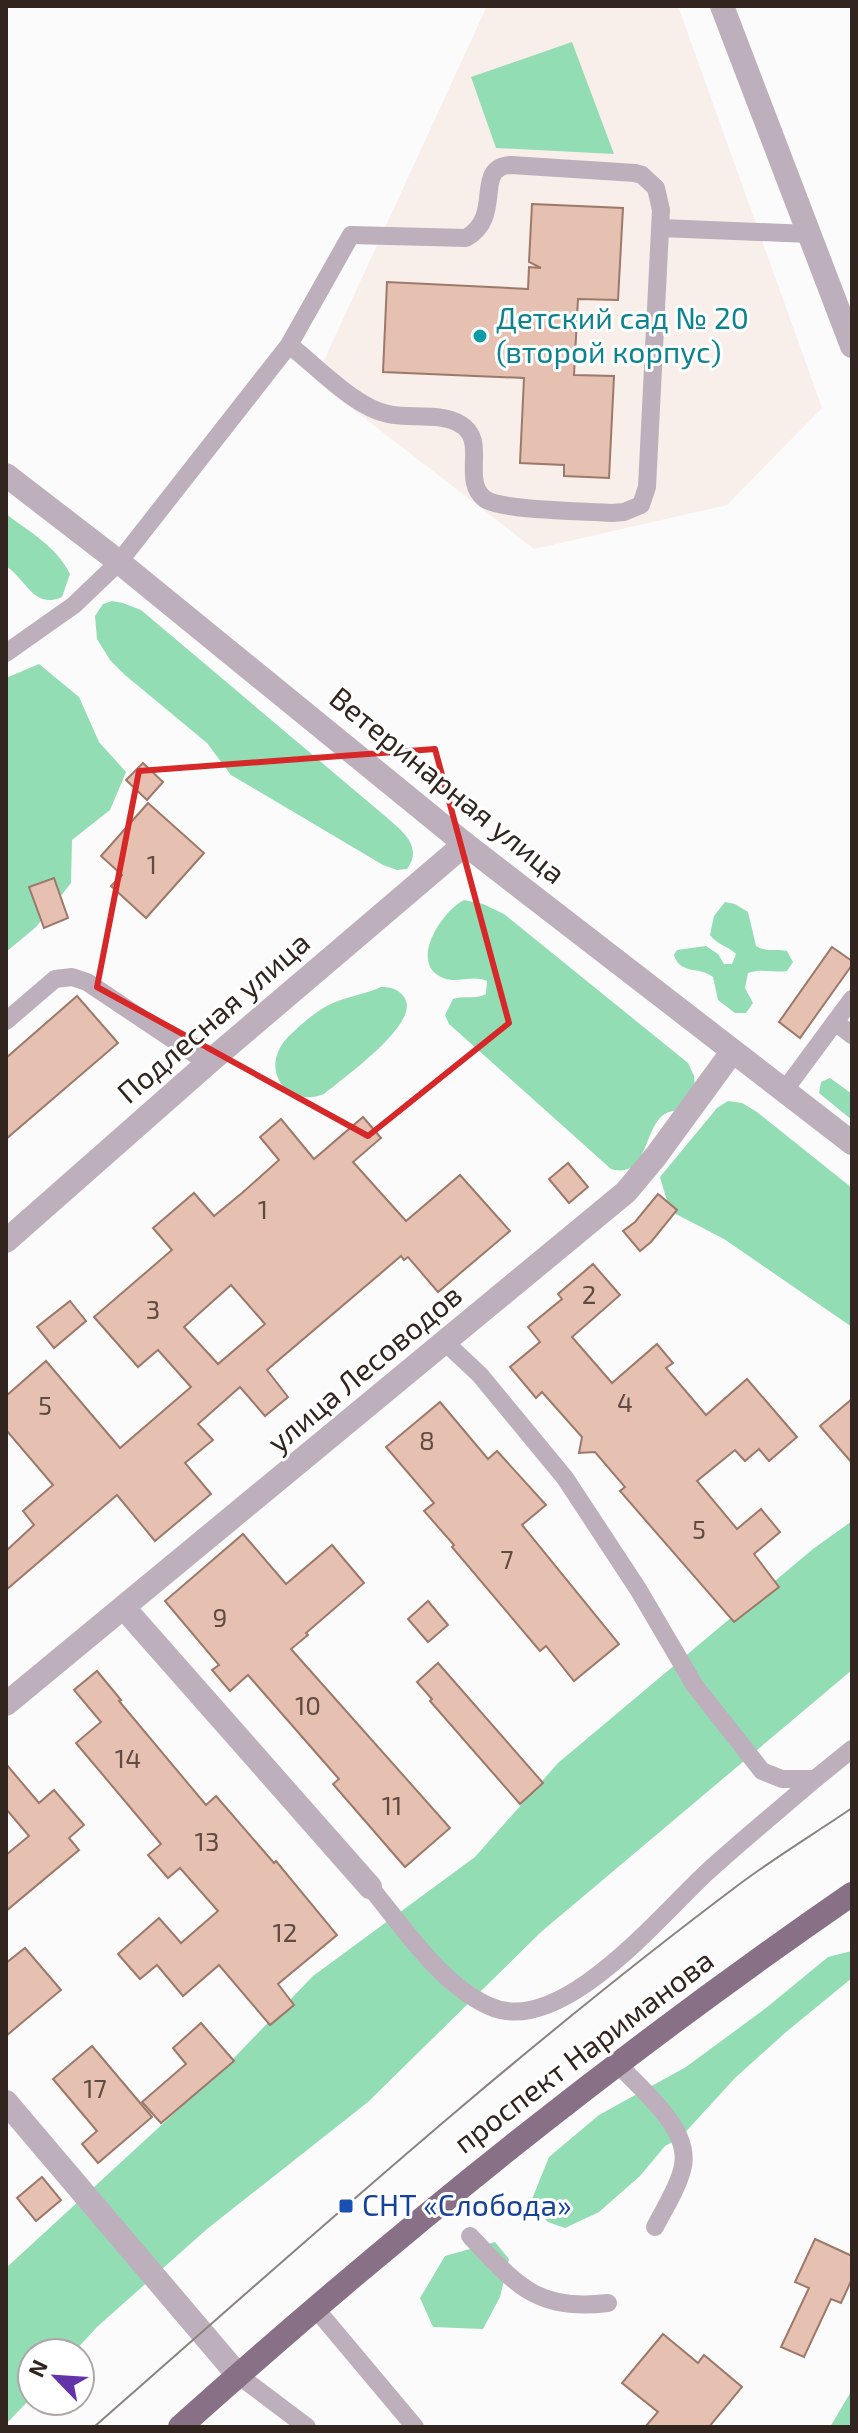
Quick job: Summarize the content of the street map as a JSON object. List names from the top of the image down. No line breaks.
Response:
{"streets":{"main road":["проспект Нариманова"],"street":["Ветеринарная улица","Подлесная улица","улица Лесоводов"]},"crossings":[["Ветеринарная улица","Подлесная улица"],["Ветеринарная улица","улица Лесоводов"]],"places":{"other":["Детский сад № 20 (второй корпус)"],"transit":["СНТ «Слобода»"]},"house_numbers":["1","1","2","3","4","5","8","5","7","9","10","14","11","13","12","17"],"north":"top left"}
